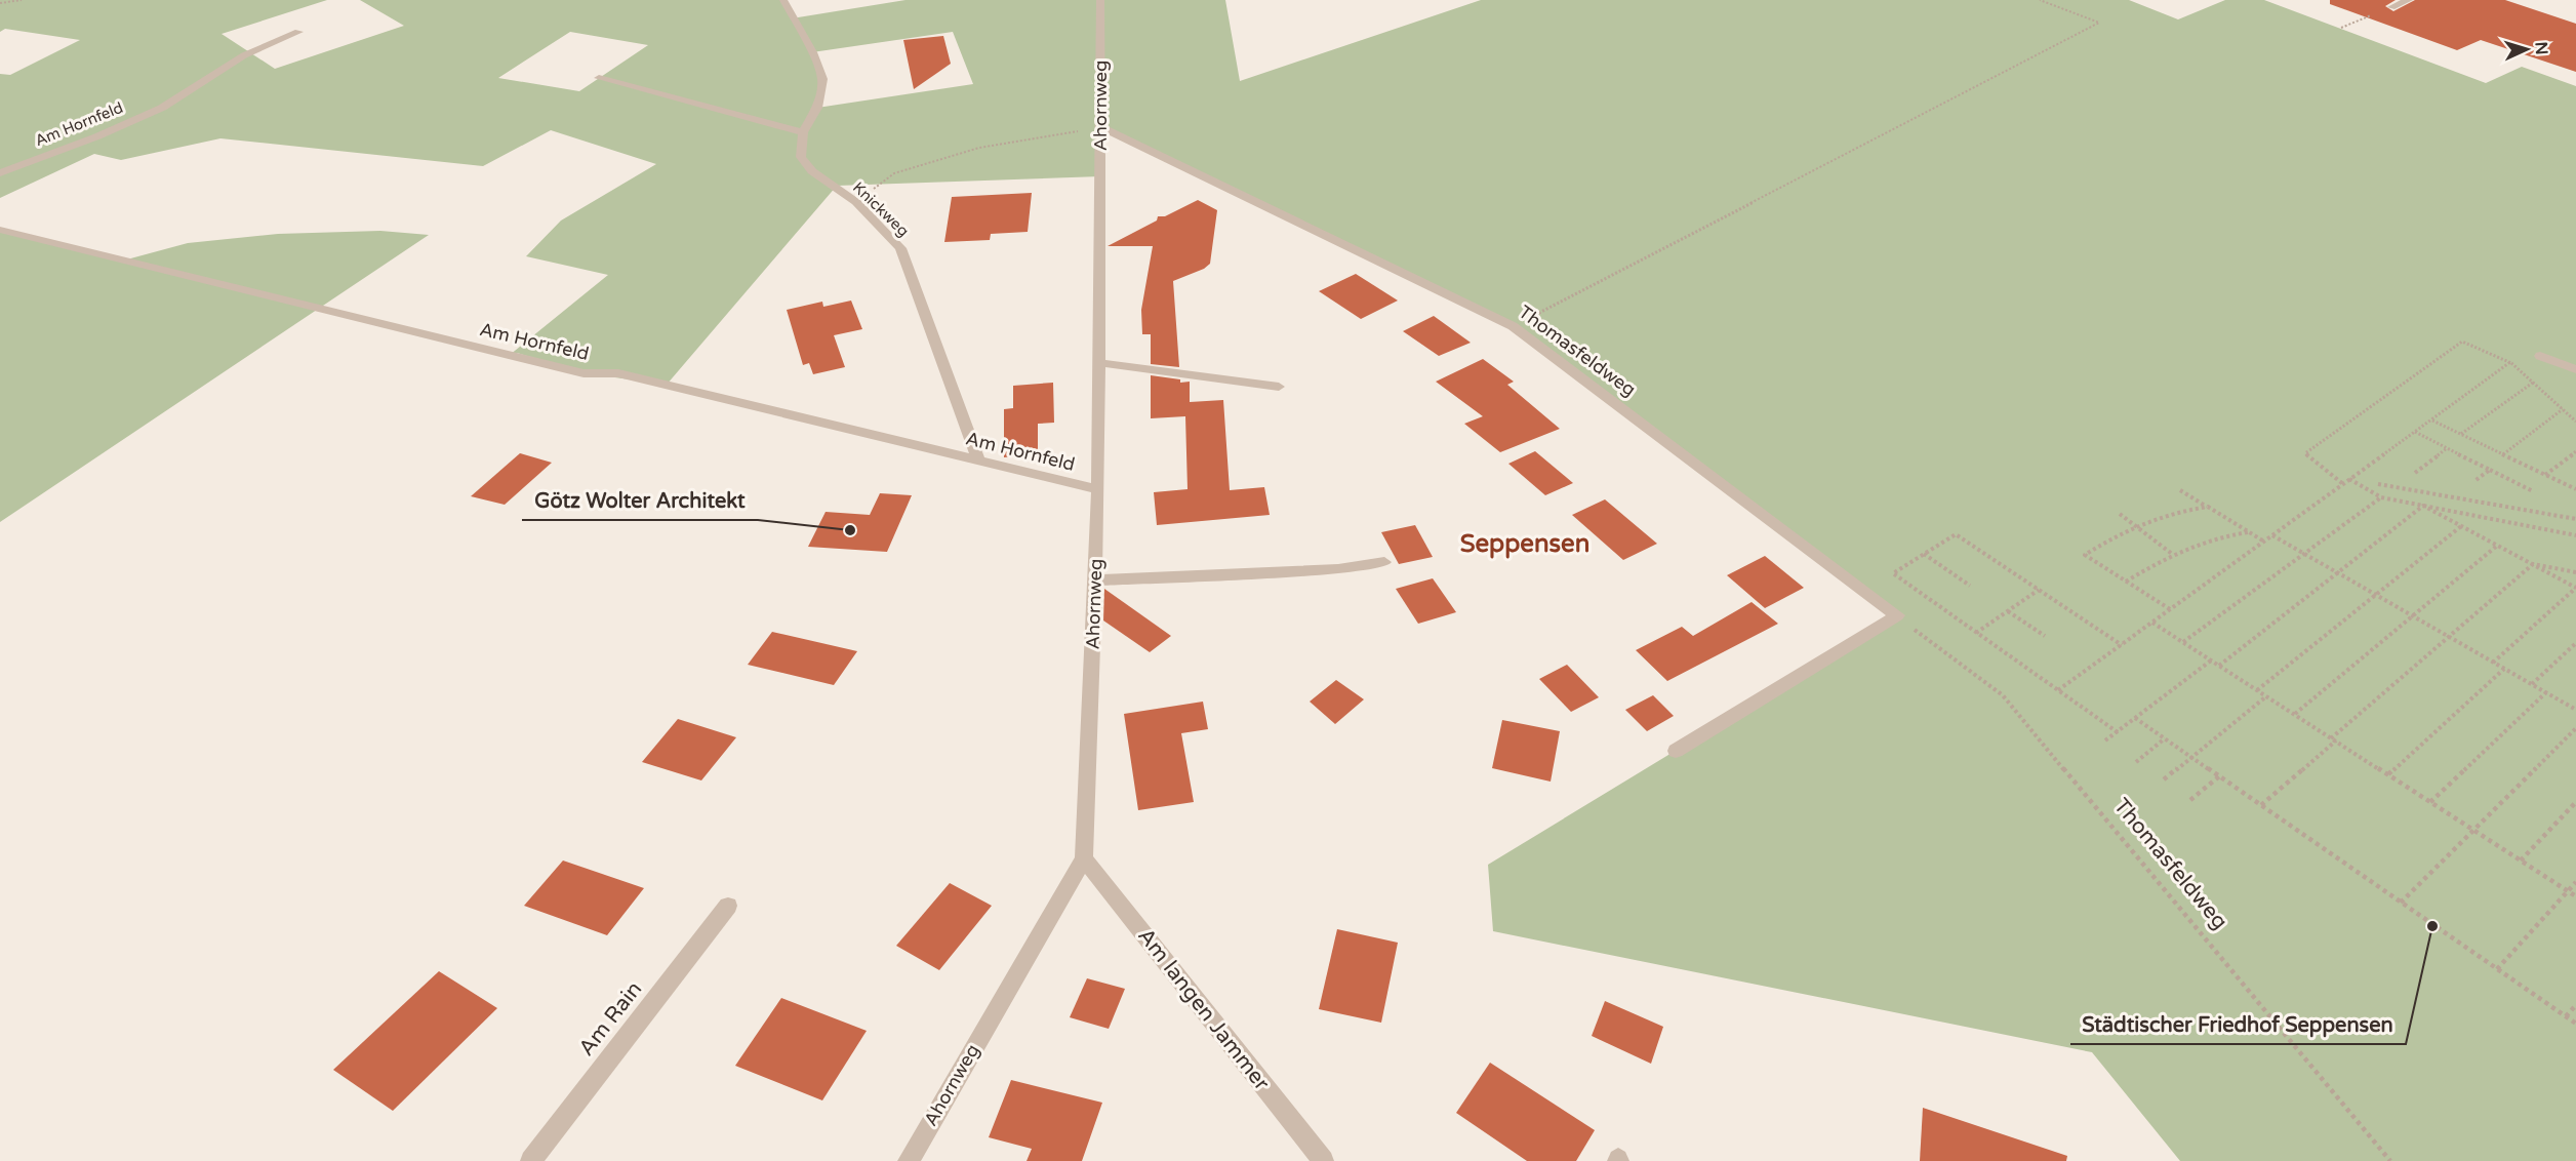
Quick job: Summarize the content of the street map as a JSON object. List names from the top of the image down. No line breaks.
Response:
{"streets":{"street":["Ahornweg","Am Hornfeld","Knickweg","Thomasfeldweg","Am langen Jammer","Am Rain"]},"crossings":[["Ahornweg","Am Hornfeld"],["Ahornweg","Thomasfeldweg"],["Ahornweg","Am langen Jammer"],["Am Hornfeld","Knickweg"]],"districts":["Seppensen"],"places":["Götz Wolter Architekt","Städtischer Friedhof Seppensen"],"north":"right"}
